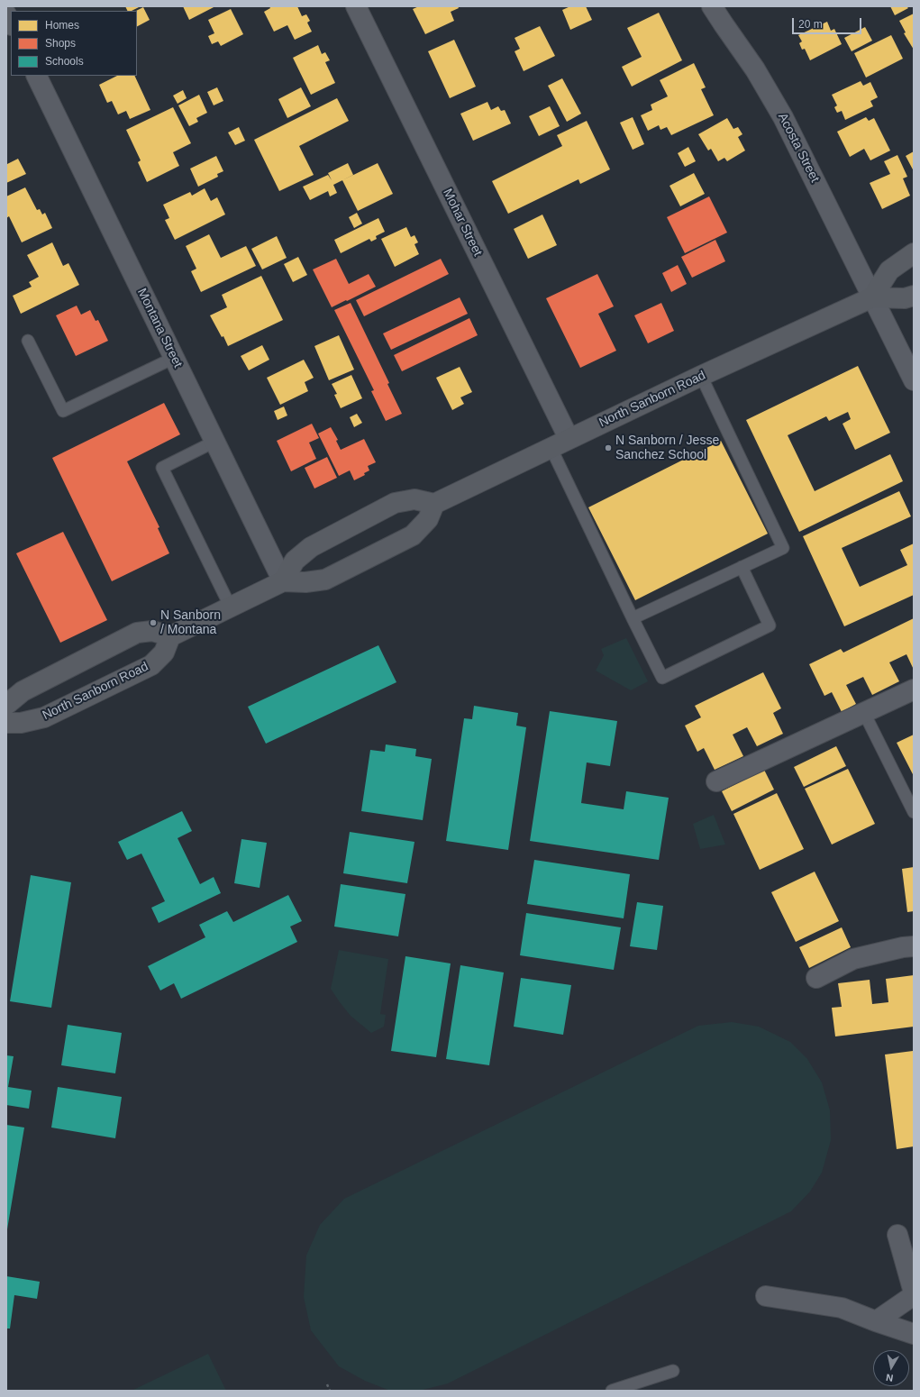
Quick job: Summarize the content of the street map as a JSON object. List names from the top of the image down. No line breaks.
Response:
{"streets":{"main road":["North Sanborn Road"],"street":["Acosta Street","Mohar Street","Montana Street"]},"crossings":[["Acosta Street","North Sanborn Road"],["Mohar Street","North Sanborn Road"]],"places":["N Sanborn / Jesse Sanchez School","N Sanborn / Montana"],"legend":["Homes","Shops","Schools"],"scale_bar":"20 m","north":"bottom"}
